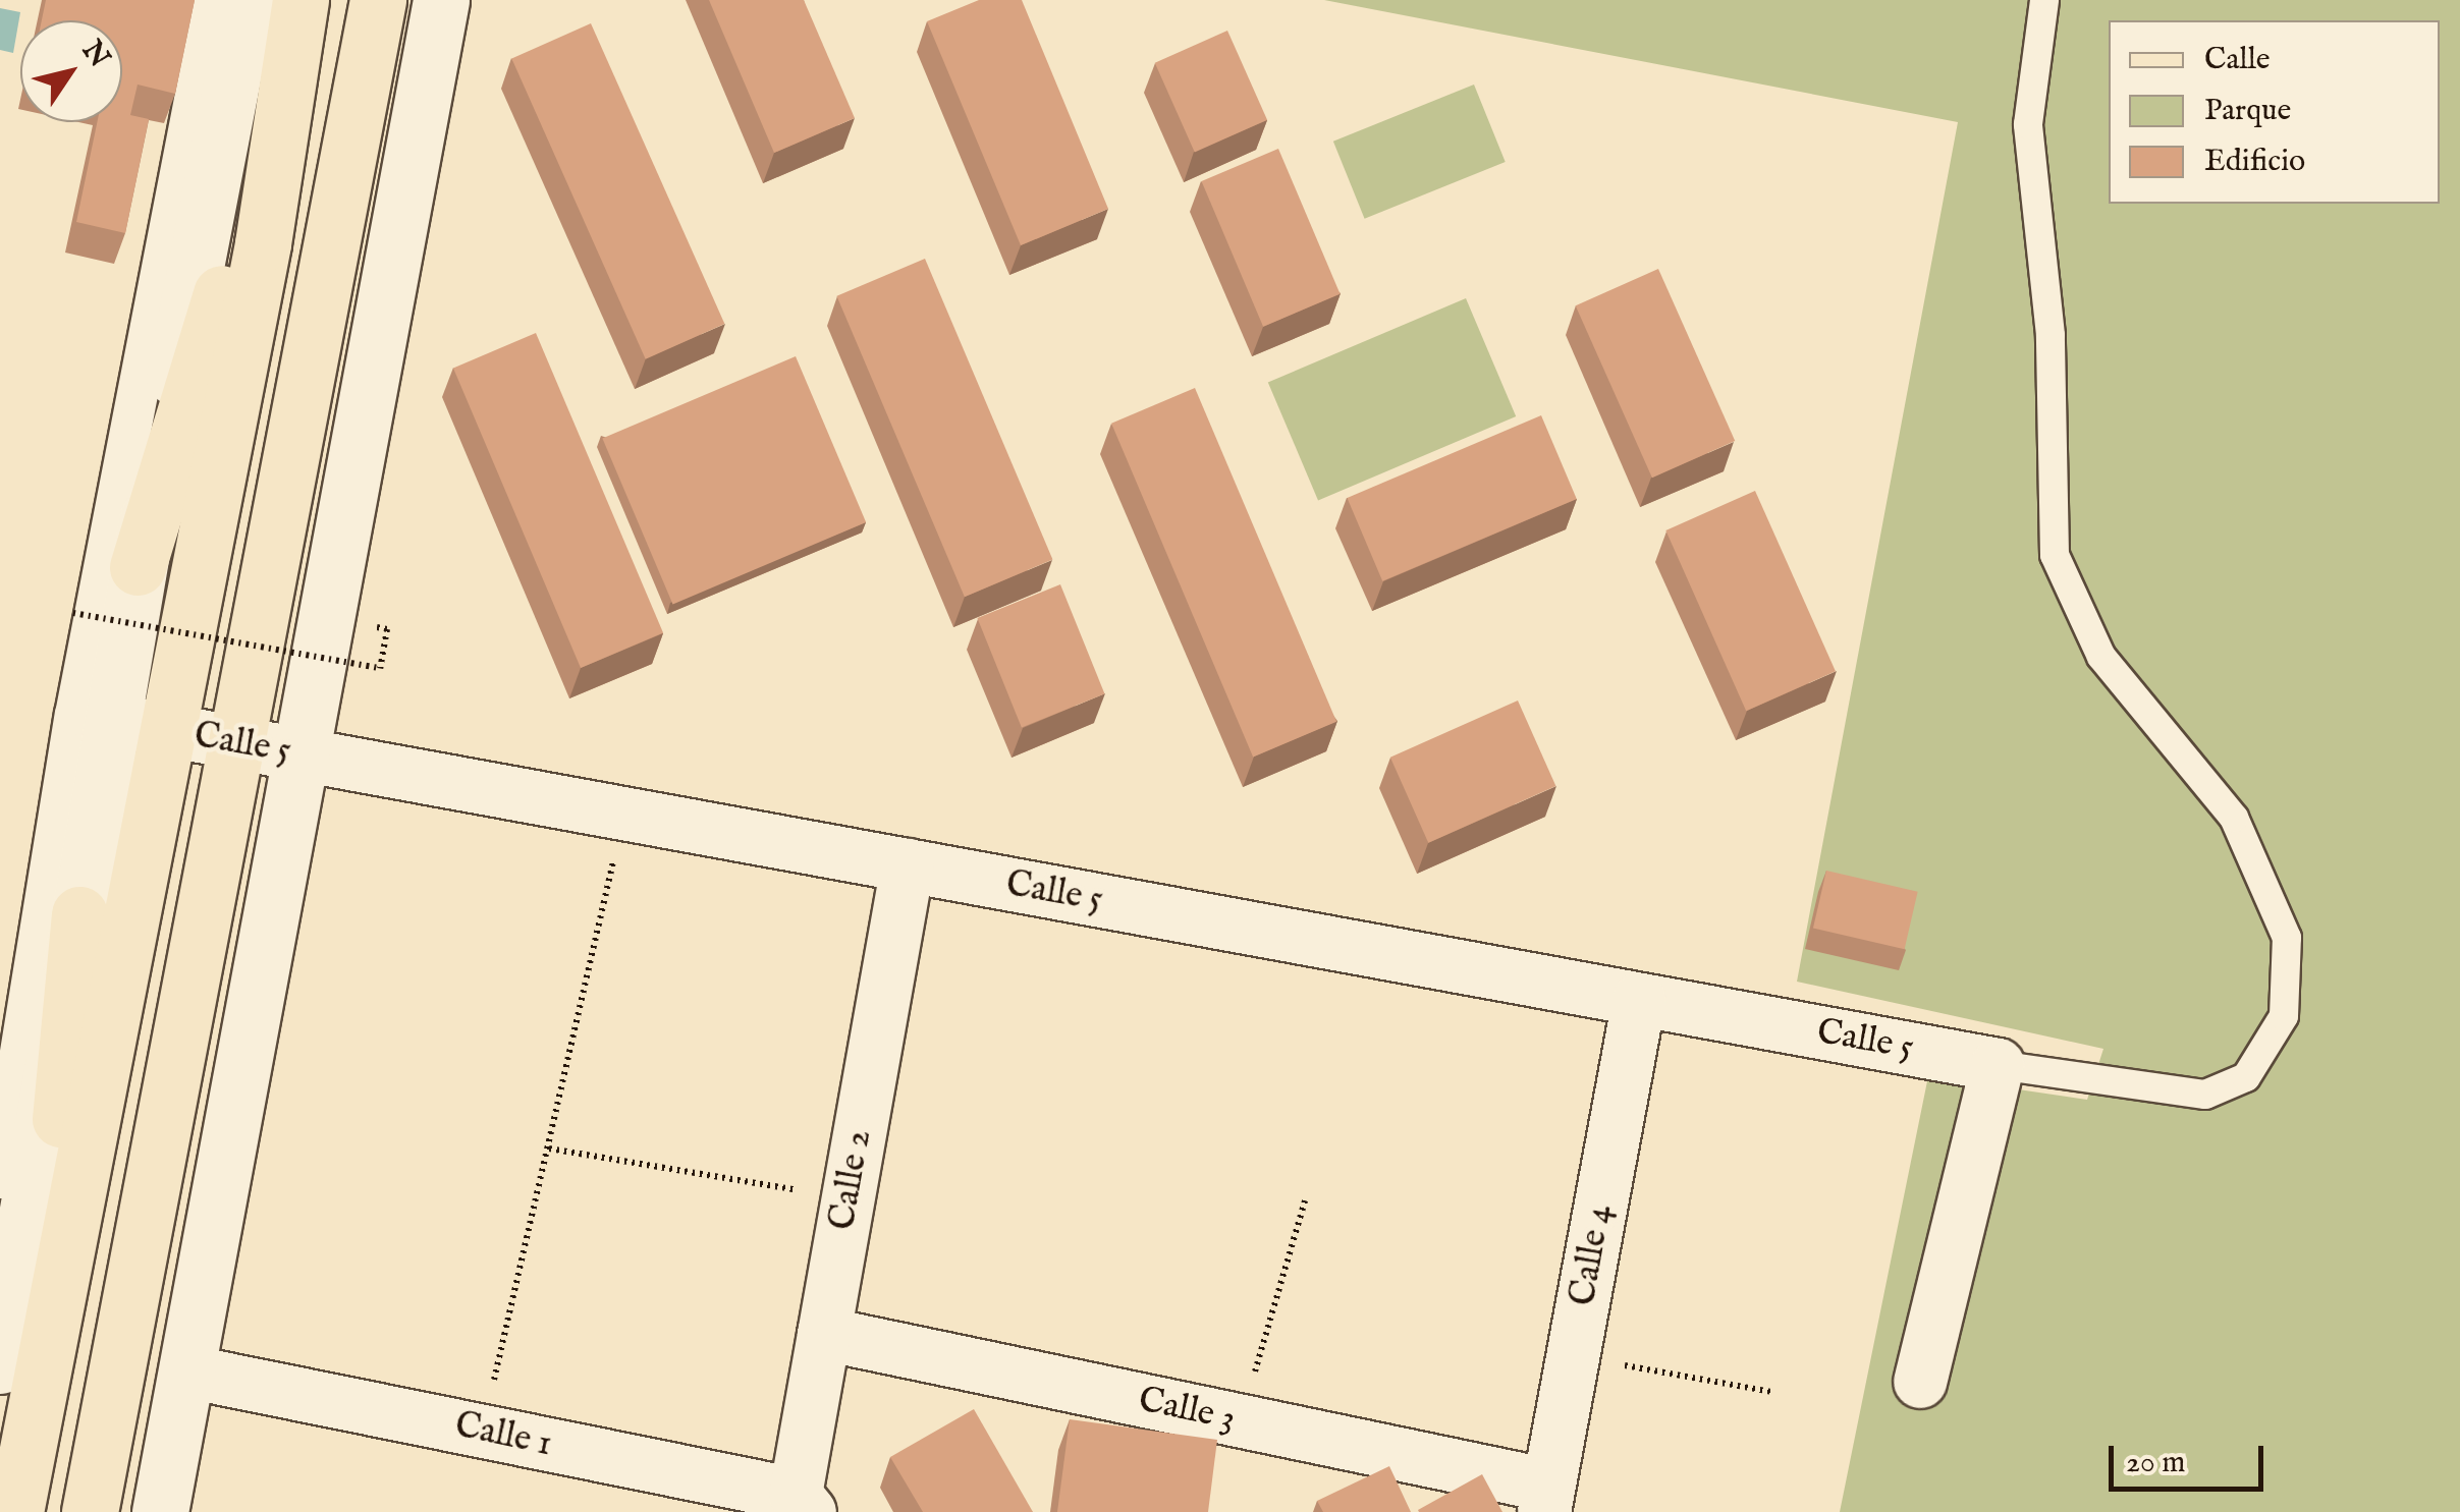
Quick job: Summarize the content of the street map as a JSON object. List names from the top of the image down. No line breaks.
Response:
{"streets":{"street":["Calle 5","Calle 2","Calle 4","Calle 3","Calle 1"]},"crossings":[["Calle 5","Calle 2"],["Calle 5","Calle 4"],["Calle 2","Calle 3"],["Calle 2","Calle 1"],["Calle 4","Calle 3"]],"legend":["Calle","Parque","Edificio"],"scale_bar":"20 m","north":"top right"}
